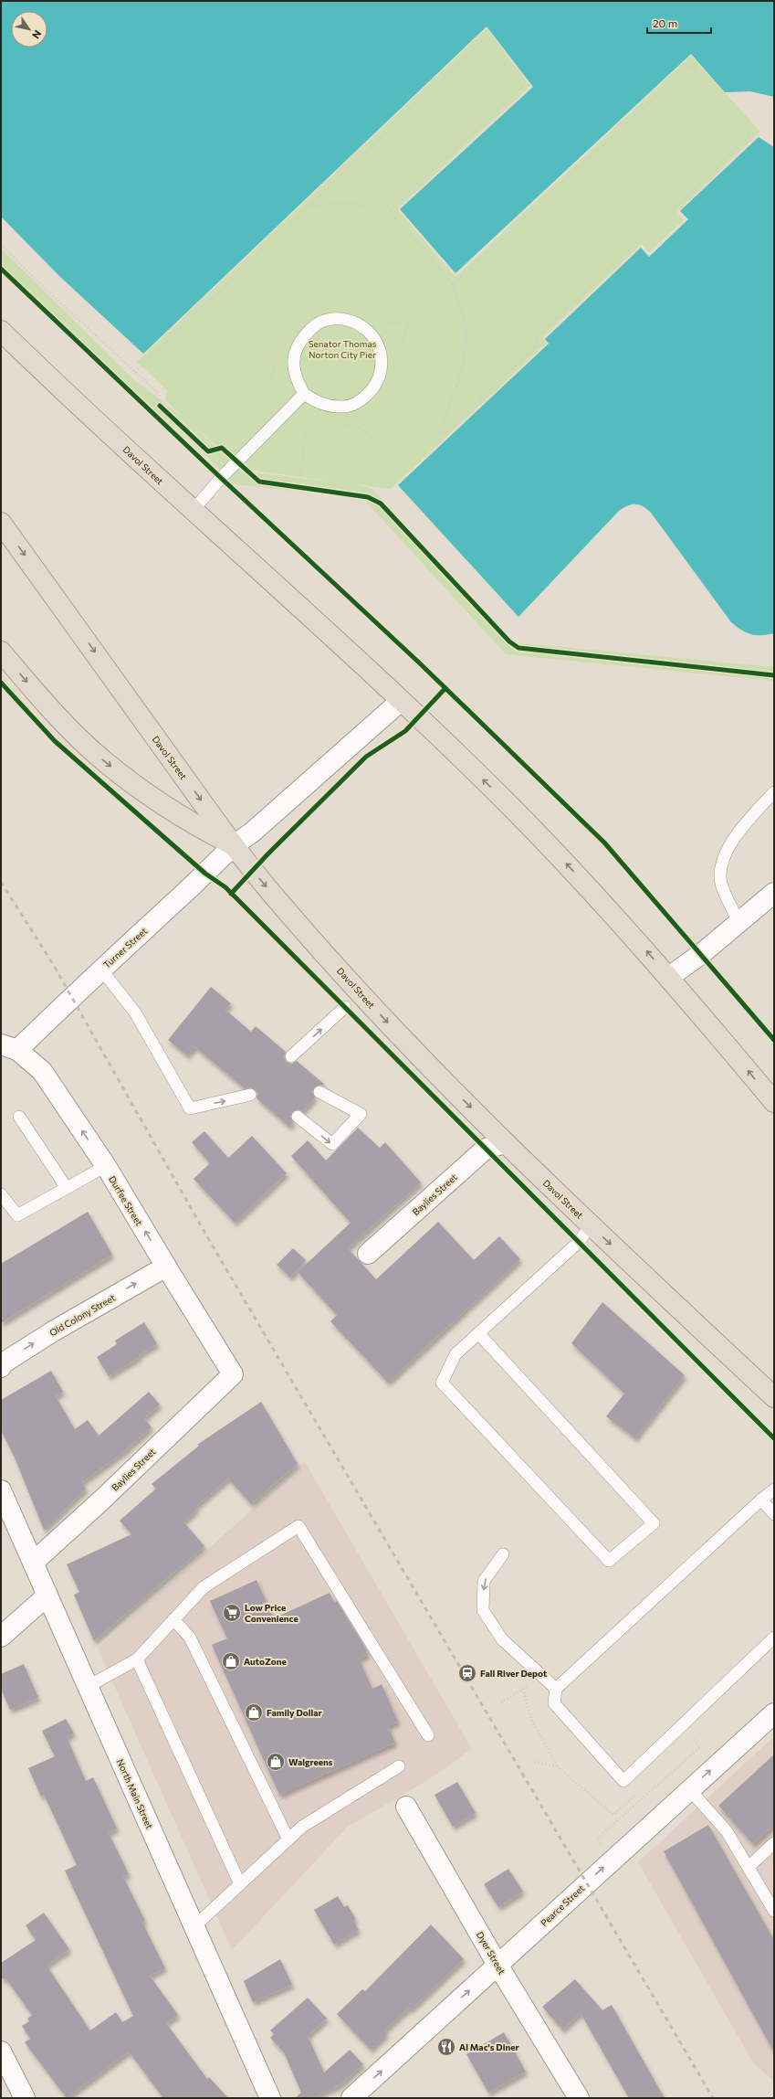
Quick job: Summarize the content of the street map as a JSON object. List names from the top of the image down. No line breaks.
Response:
{"streets":{"highway":["Davol Street"],"street":["Turner Street","Baylies Street","Durfee Street","Old Colony Street","North Main Street","Pearce Street","Dyer Street"]},"crossings":[["Davol Street","Turner Street"],["Davol Street","Baylies Street"],["Turner Street","Durfee Street"],["Baylies Street","Durfee Street"],["Baylies Street","North Main Street"],["Durfee Street","Old Colony Street"],["Pearce Street","Dyer Street"]],"one_way":["Durfee Street","Old Colony Street","Pearce Street"],"parks":["Senator Thomas Norton City Pier"],"places":{"supermarket":["Low Price Convenience"],"shop":["AutoZone","Family Dollar","Walgreens"],"station":["Fall River Depot"],"restaurant":["Al Mac's Diner"]},"scale_bar":"20 m","north":"bottom right"}
